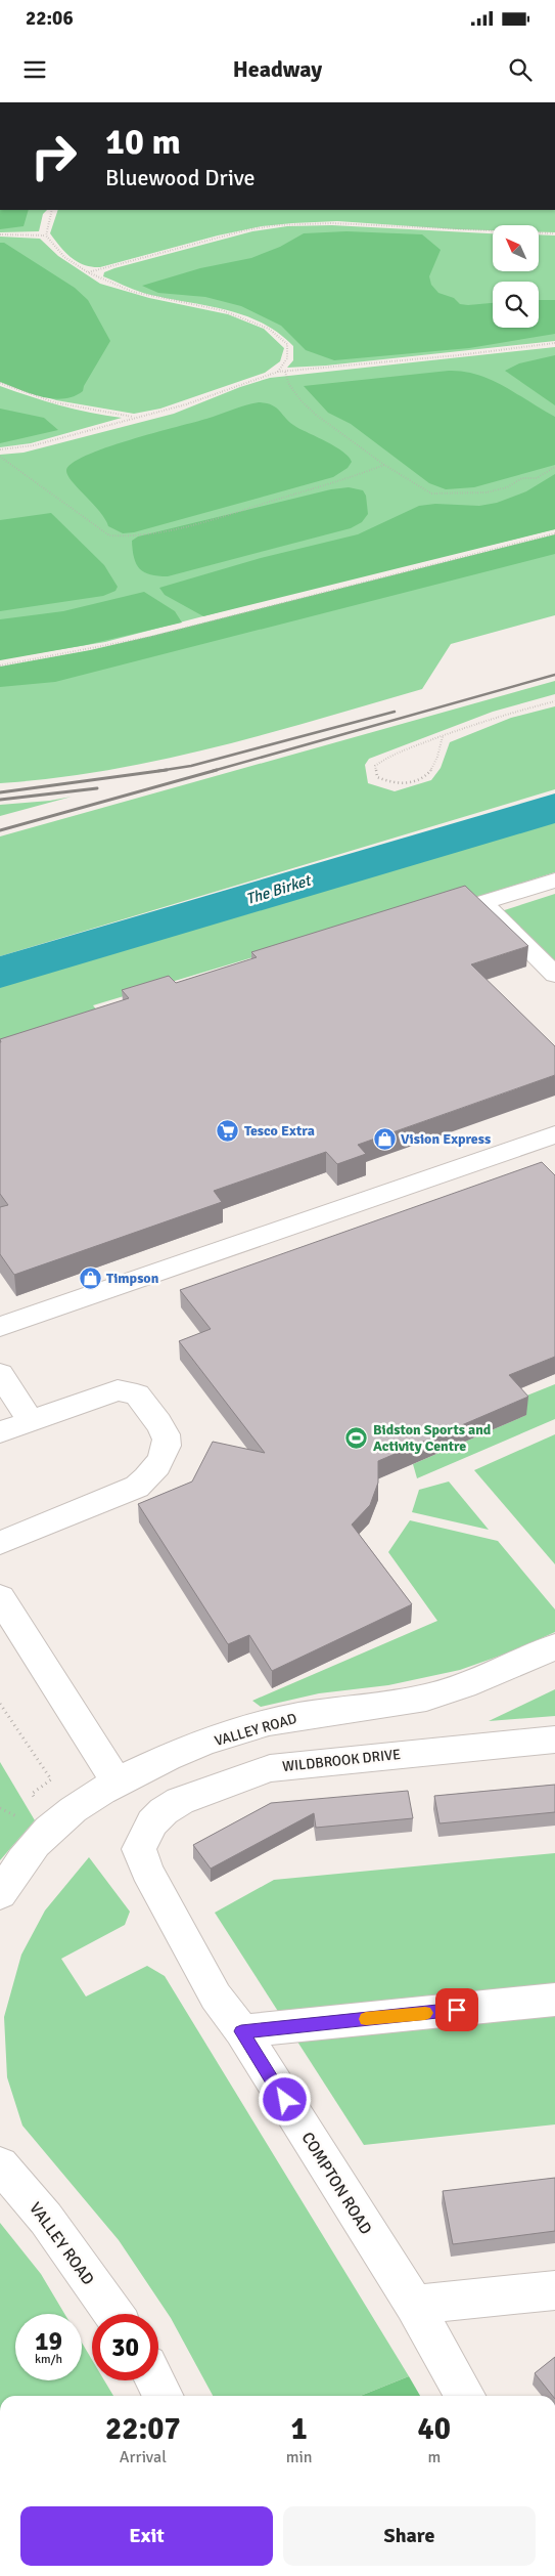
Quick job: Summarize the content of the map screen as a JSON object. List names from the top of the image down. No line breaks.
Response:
{"streets":{"street":["VALLEY ROAD","WILDBROOK DRIVE","COMPTON ROAD"]},"crossings":[["WILDBROOK DRIVE","COMPTON ROAD"]],"water":["The Birket"],"places":{"supermarket":["Tesco Extra"],"shop":["Vision Express","Timpson"],"sports":["Bidston Sports and Activity Centre"]},"north":"top left","page":{"status":"22:06","header":"Headway","turn":["10 m","Bluewood Drive"],"speed":"19 km/h","limit":"30","eta":["22:07","Arrival","1","min","40","m"],"buttons":["Exit","Share"]}}
